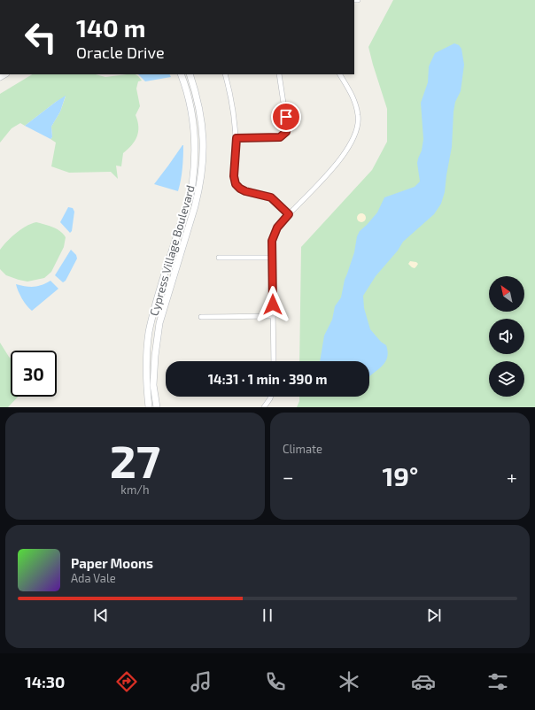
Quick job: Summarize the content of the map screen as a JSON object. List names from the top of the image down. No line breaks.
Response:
{"streets":{"street":["Cypress Village Boulevard"]},"north":"top left","page":{"turn":["140 m","Oracle Drive"],"limit":"30","trip":"14:31 · 1 min · 390 m","tile":[["27","km/h"],"Climate"],"heat":["−","19°","+"],"song":["Paper Moons","Ada Vale"],"tabs":"14:30"}}
